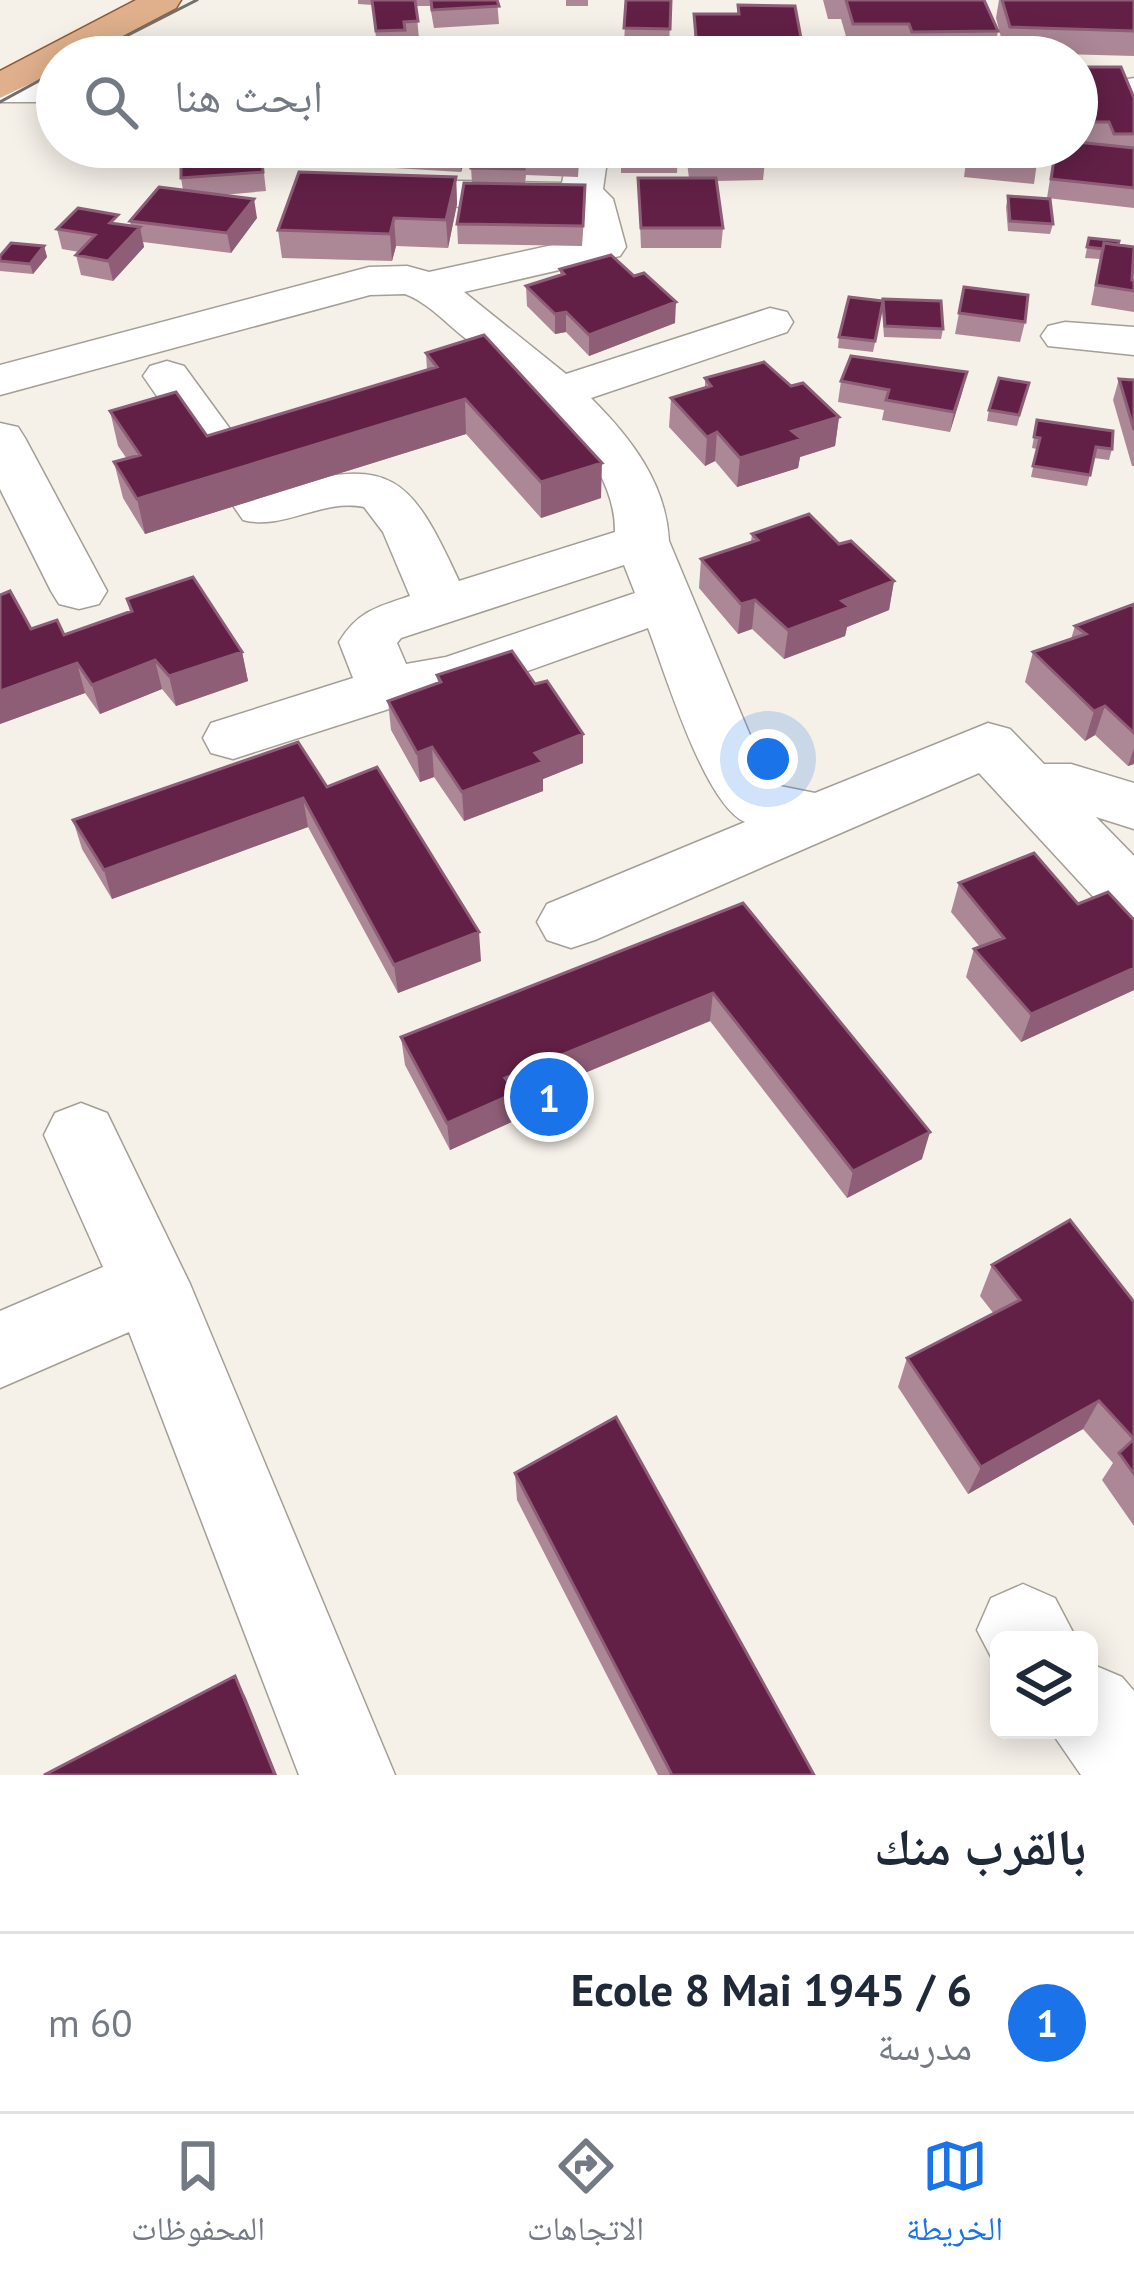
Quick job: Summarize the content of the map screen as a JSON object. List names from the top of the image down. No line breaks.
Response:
{"page":{"search":"ابحث هنا","pins":"1","heading":"بالقرب منك","list":[{"mark":"1","name":"Ecole 8 Mai 1945 / 6","note":"مدرسة","value":"60 m"}],"nav":["الخريطة","الاتجاهات","المحفوظات"]}}
